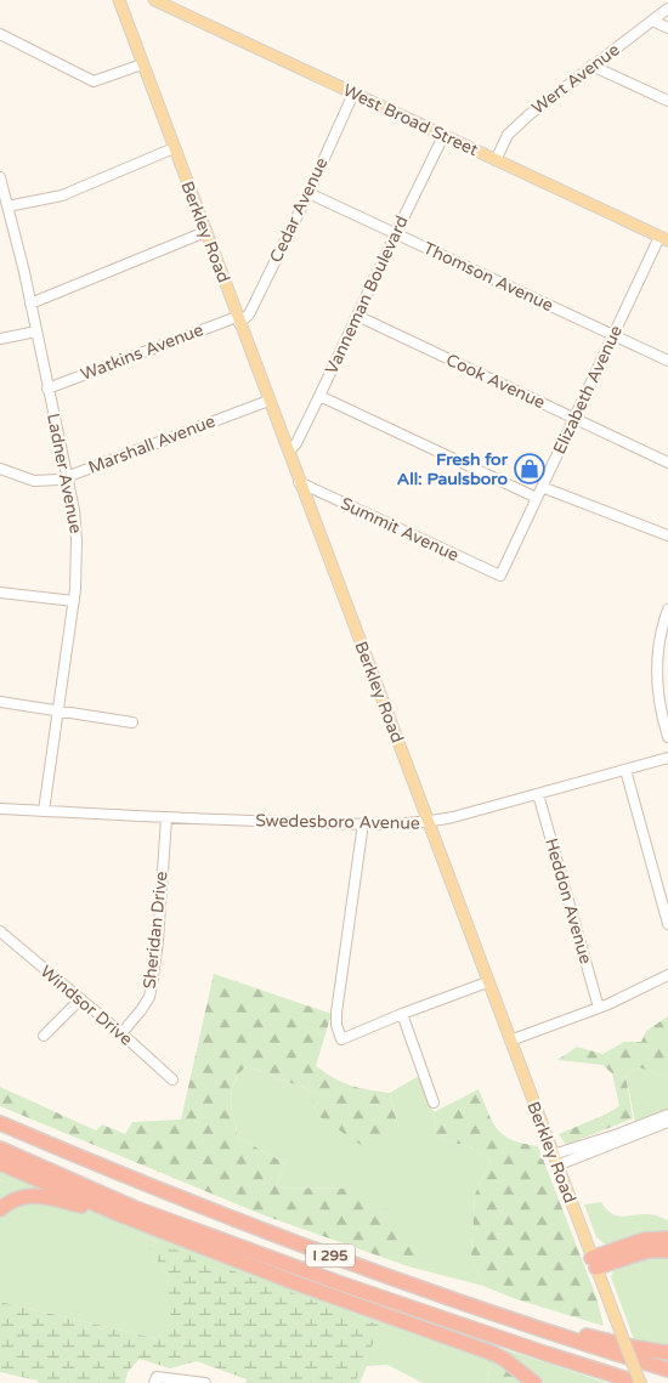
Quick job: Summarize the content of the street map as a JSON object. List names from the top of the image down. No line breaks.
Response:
{"streets":{"highway":["I 295"],"main road":["West Broad Street","Berkley Road"],"street":["Wert Avenue","Cedar Avenue","Thomson Avenue","Vanneman Boulevard","Watkins Avenue","Cook Avenue","Elizabeth Avenue","Marshall Avenue","Ladner Avenue","Summit Avenue","Swedesboro Avenue","Heddon Avenue","Sheridan Drive","Windsor Drive"]},"crossings":[["Wert Avenue","West Broad Street"],["West Broad Street","Cedar Avenue"],["West Broad Street","Vanneman Boulevard"],["West Broad Street","Elizabeth Avenue"],["Cedar Avenue","Berkley Road"],["Cedar Avenue","Thomson Avenue"],["Cedar Avenue","Watkins Avenue"],["Berkley Road","Vanneman Boulevard"],["Berkley Road","Watkins Avenue"],["Berkley Road","Marshall Avenue"],["Berkley Road","Summit Avenue"],["Berkley Road","Swedesboro Avenue"],["Berkley Road","I 295"],["Thomson Avenue","Vanneman Boulevard"],["Thomson Avenue","Elizabeth Avenue"],["Vanneman Boulevard","Cook Avenue"],["Watkins Avenue","Ladner Avenue"],["Cook Avenue","Elizabeth Avenue"],["Elizabeth Avenue","Summit Avenue"],["Marshall Avenue","Ladner Avenue"],["Ladner Avenue","Swedesboro Avenue"],["Swedesboro Avenue","Heddon Avenue"],["Swedesboro Avenue","Sheridan Drive"],["Sheridan Drive","Windsor Drive"]],"places":{"shop":["Fresh for All: Paulsboro"]}}
